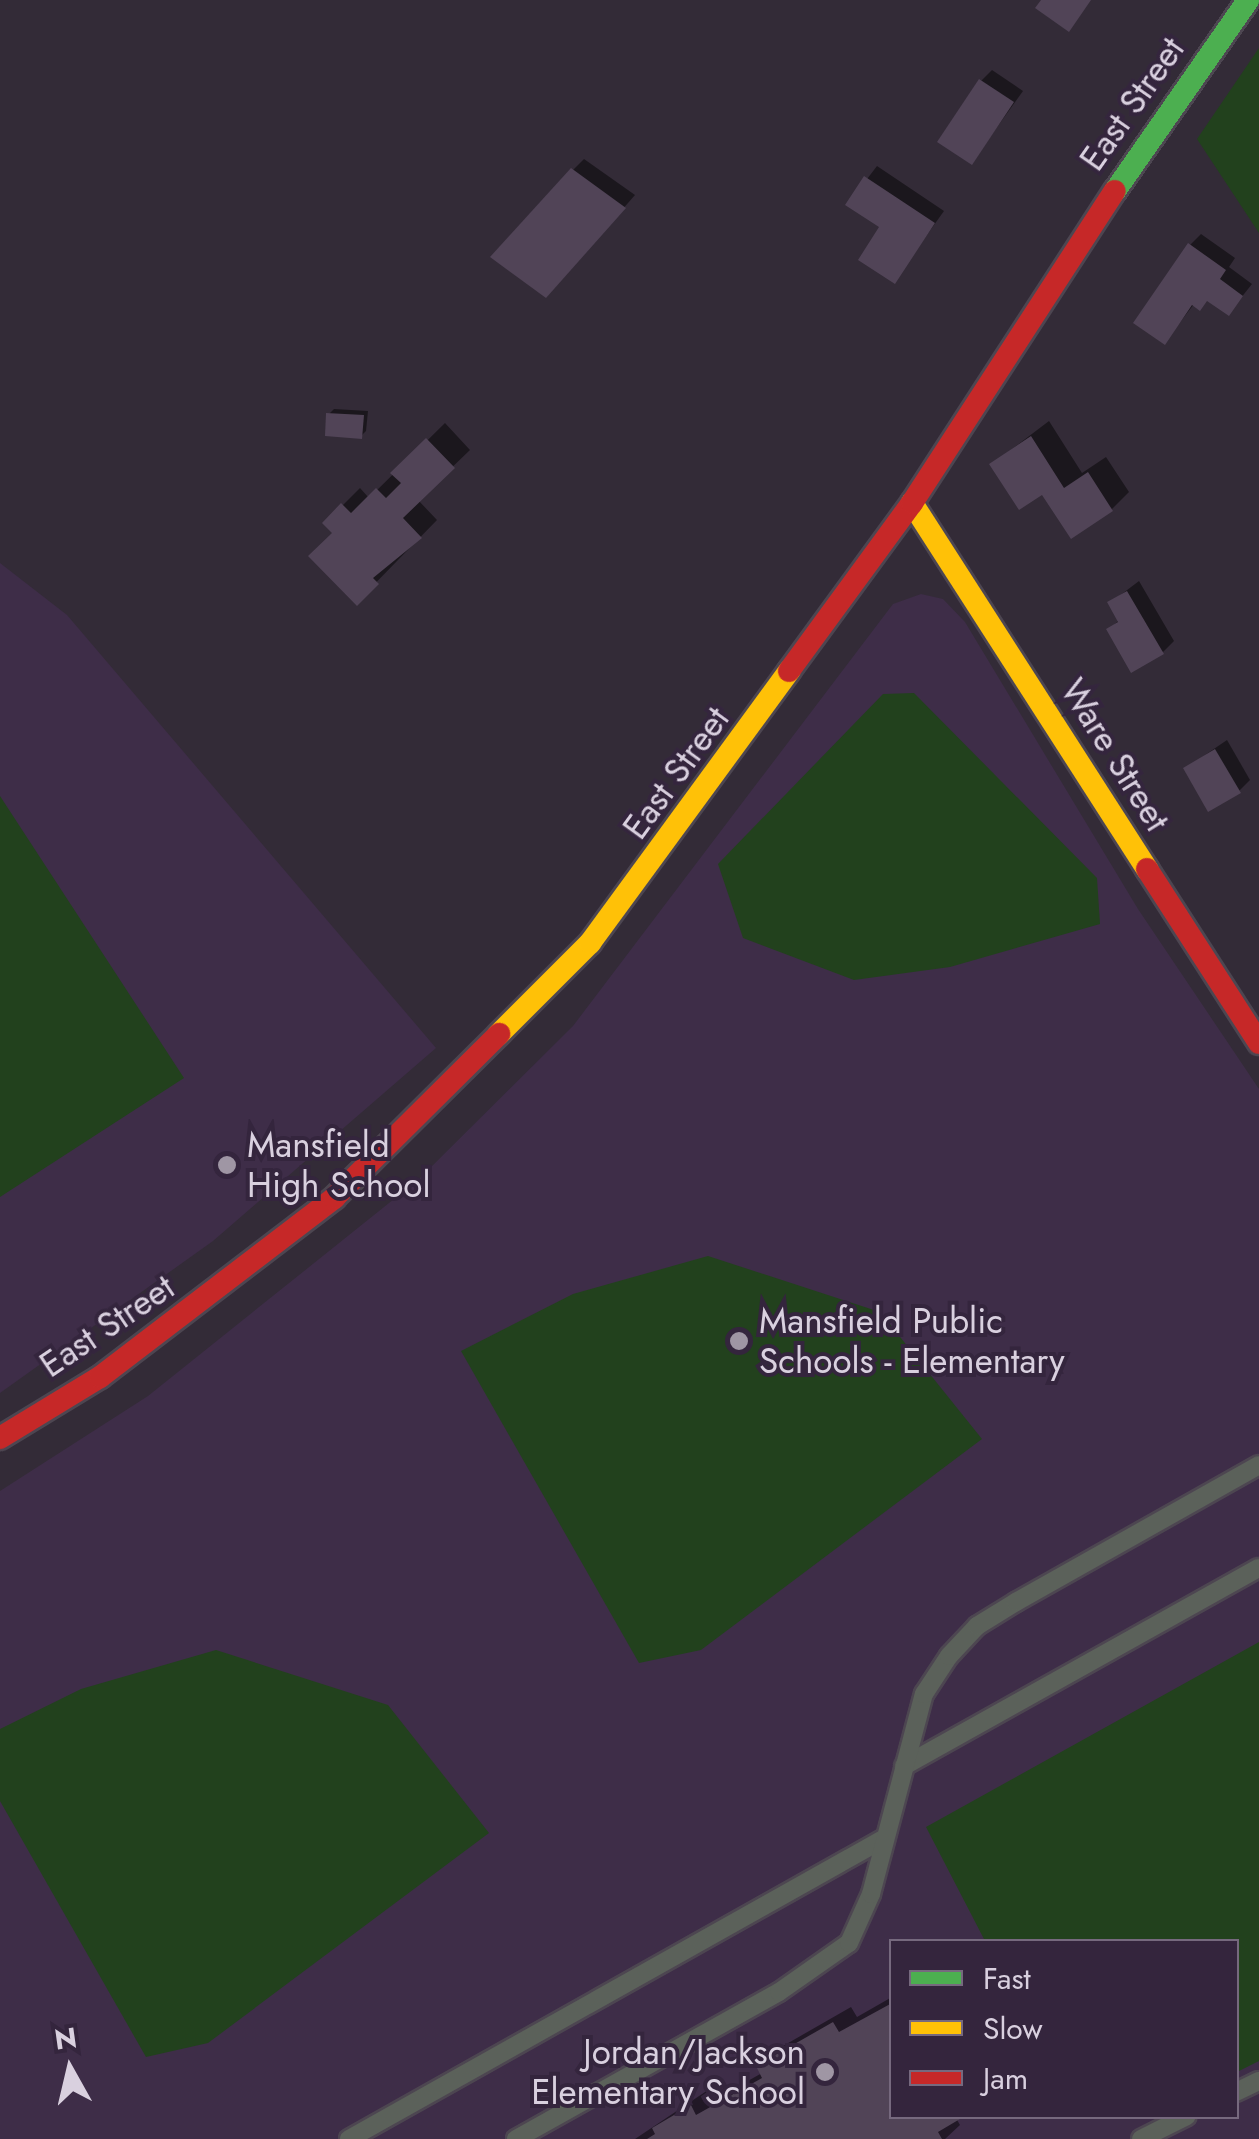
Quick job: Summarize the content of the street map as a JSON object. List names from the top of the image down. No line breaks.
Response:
{"streets":{"main road":["East Street","Ware Street"]},"crossings":[["East Street","Ware Street"]],"places":["Mansfield High School","Mansfield Public Schools - Elementary","Jordan/Jackson Elementary School"],"legend":["Fast","Slow","Jam"],"north":"top"}
